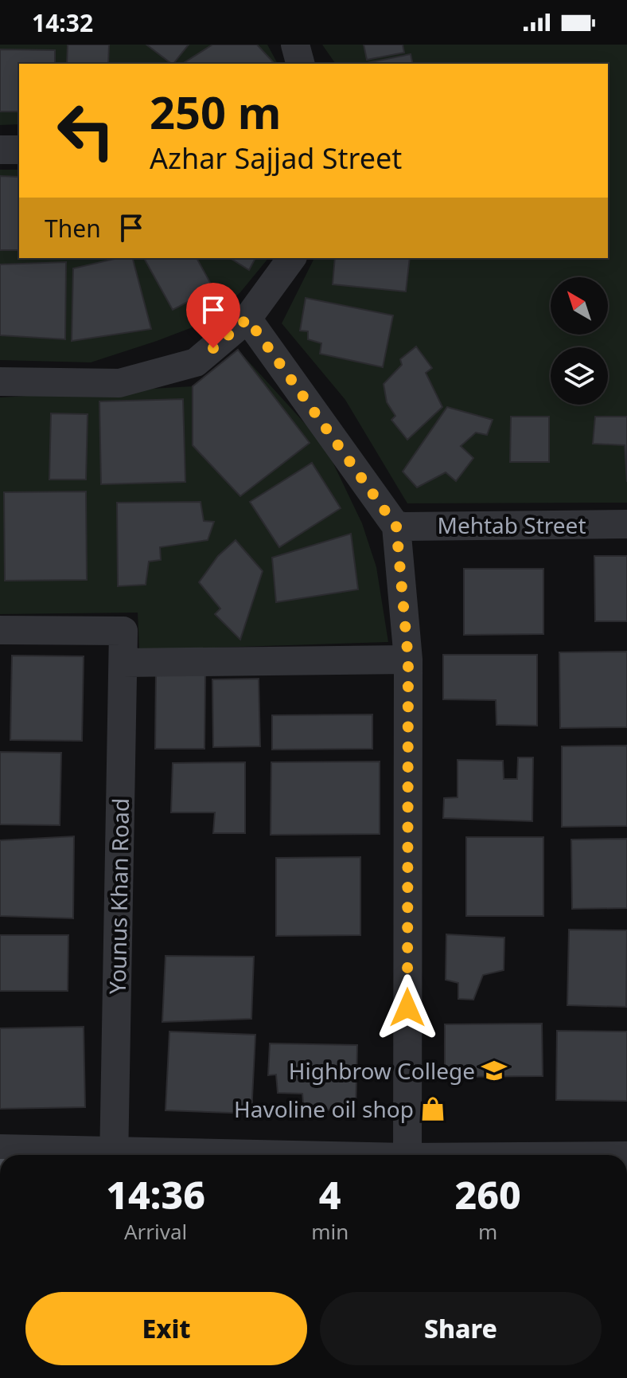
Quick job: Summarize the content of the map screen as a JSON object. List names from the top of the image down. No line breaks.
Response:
{"streets":{"street":["Mehtab Street","Younus Khan Road"]},"places":{"school or university":["Highbrow College"],"shop":["Havoline oil shop"]},"north":"top left","page":{"status":"14:32","turn":["250 m","Azhar Sajjad Street"],"then":"Then","eta":["14:36","Arrival","4","min","260","m"],"buttons":["Exit","Share"]}}
